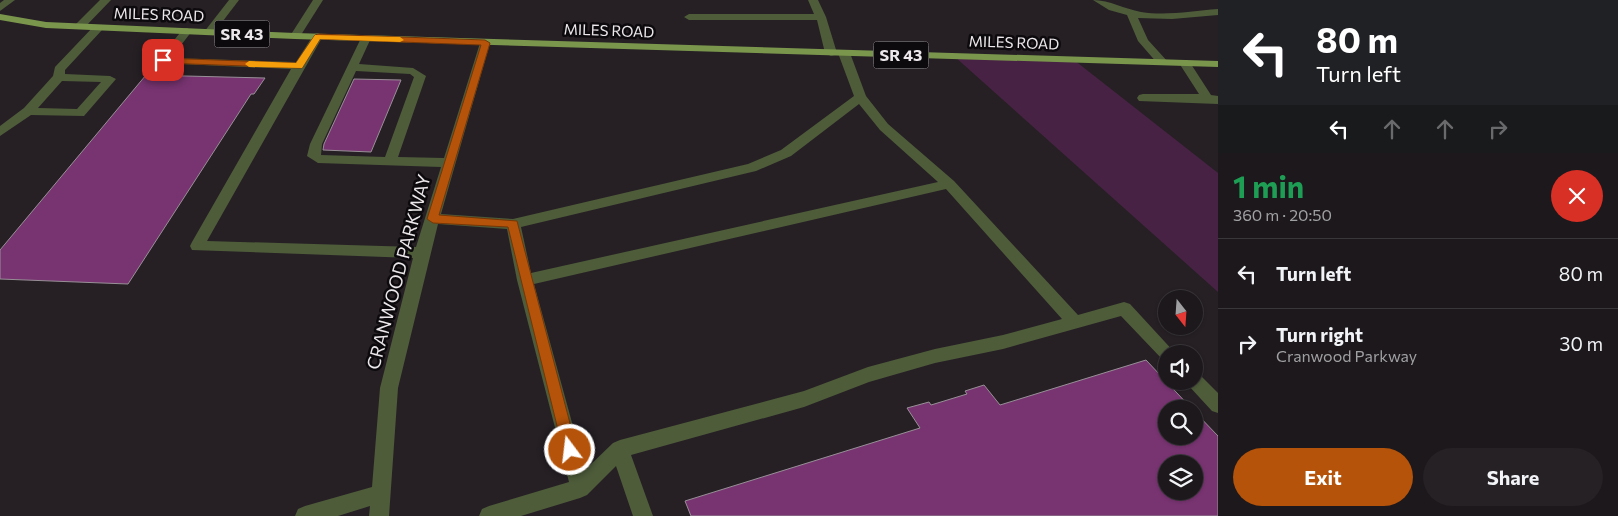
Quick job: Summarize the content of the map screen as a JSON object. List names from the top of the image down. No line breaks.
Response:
{"streets":{"main road":["MILES ROAD","SR 43"],"street":["CRANWOOD PARKWAY"]},"crossings":[["MILES ROAD","CRANWOOD PARKWAY"]],"north":"bottom","page":{"turn":["80 m","Turn left"],"heading":["1 min","360 m · 20:50"],"list":[{"name":"Turn left","value":"80 m"},{"name":"Turn right","note":"Cranwood Parkway","value":"30 m"}],"buttons":["Exit","Share"]}}
